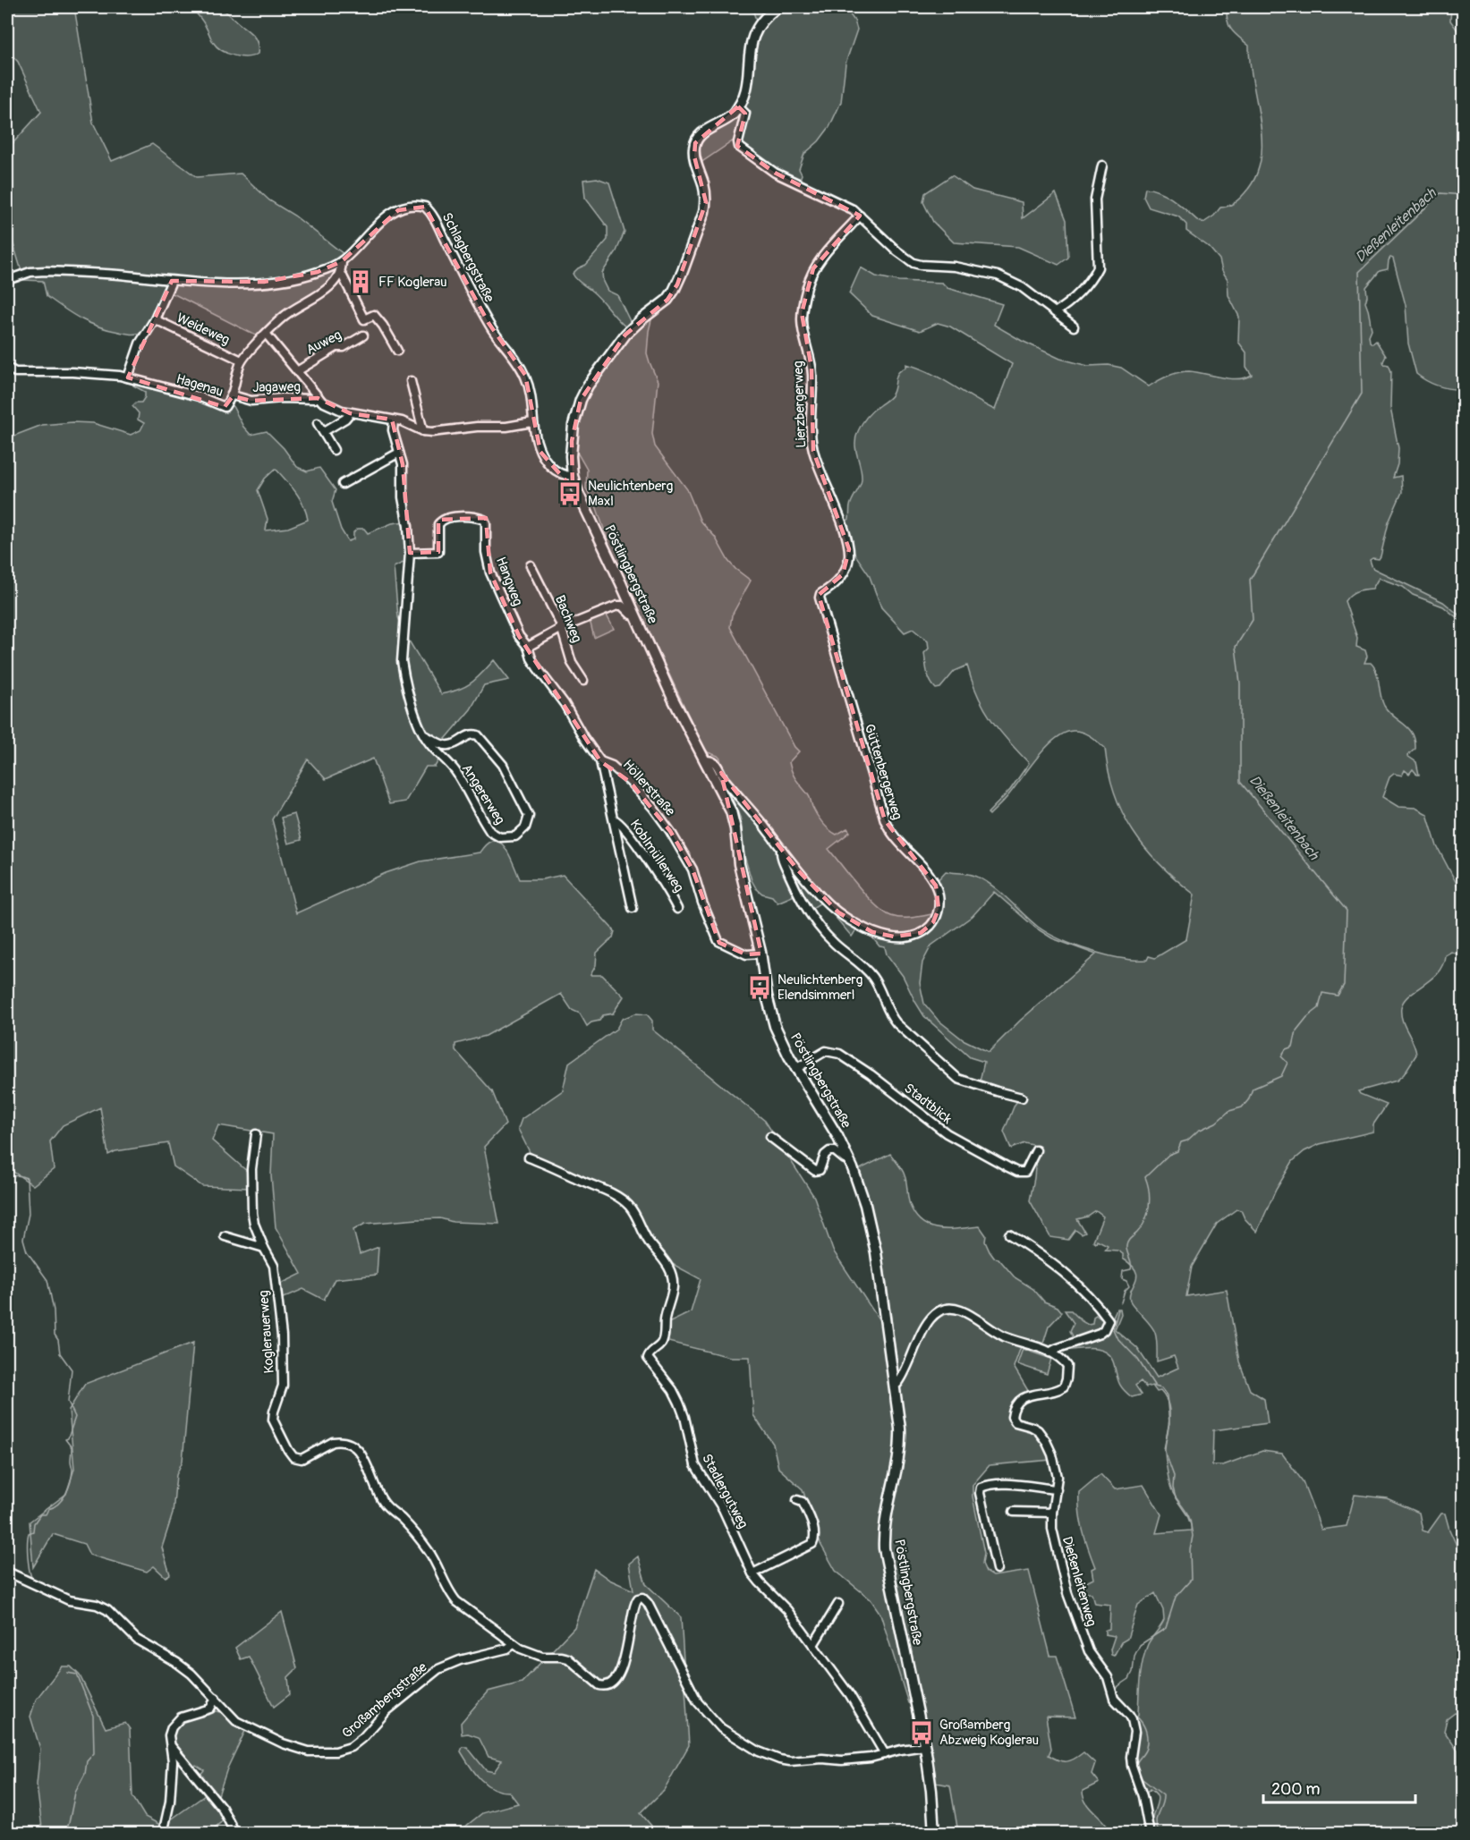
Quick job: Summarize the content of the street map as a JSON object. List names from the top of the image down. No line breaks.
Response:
{"streets":{"main road":["Pöstlingbergstraße"],"street":["Schlagbergstraße","Weideweg","Auweg","Hagenau","Jagaweg","Lierzbergerweg","Hangweg","Bachweg","Güttenbergerweg","Höllerstraße","Angererweg","Koblmüllerweg","Stadtblick","Koglerauerweg","Stadlergutweg","Dießenleitenweg","Großambergstraße"]},"crossings":[["Schlagbergstraße","Weideweg"],["Schlagbergstraße","Hagenau"],["Schlagbergstraße","Pöstlingbergstraße"],["Weideweg","Hagenau"],["Auweg","Hagenau"],["Auweg","Jagaweg"],["Hagenau","Jagaweg"],["Jagaweg","Angererweg"],["Lierzbergerweg","Güttenbergerweg"],["Pöstlingbergstraße","Güttenbergerweg"],["Pöstlingbergstraße","Höllerstraße"],["Pöstlingbergstraße","Stadtblick"],["Pöstlingbergstraße","Dießenleitenweg"],["Hangweg","Höllerstraße"],["Hangweg","Angererweg"],["Höllerstraße","Koblmüllerweg"],["Koglerauerweg","Großambergstraße"]],"water":["Dießenleitenbach"],"places":{"building":["FF Koglerau"],"bus stop":["Neulichtenberg Maxl","Neulichtenberg Elendsimmerl","Großamberg Abzweig Koglerau"]},"scale_bar":"200 m"}
